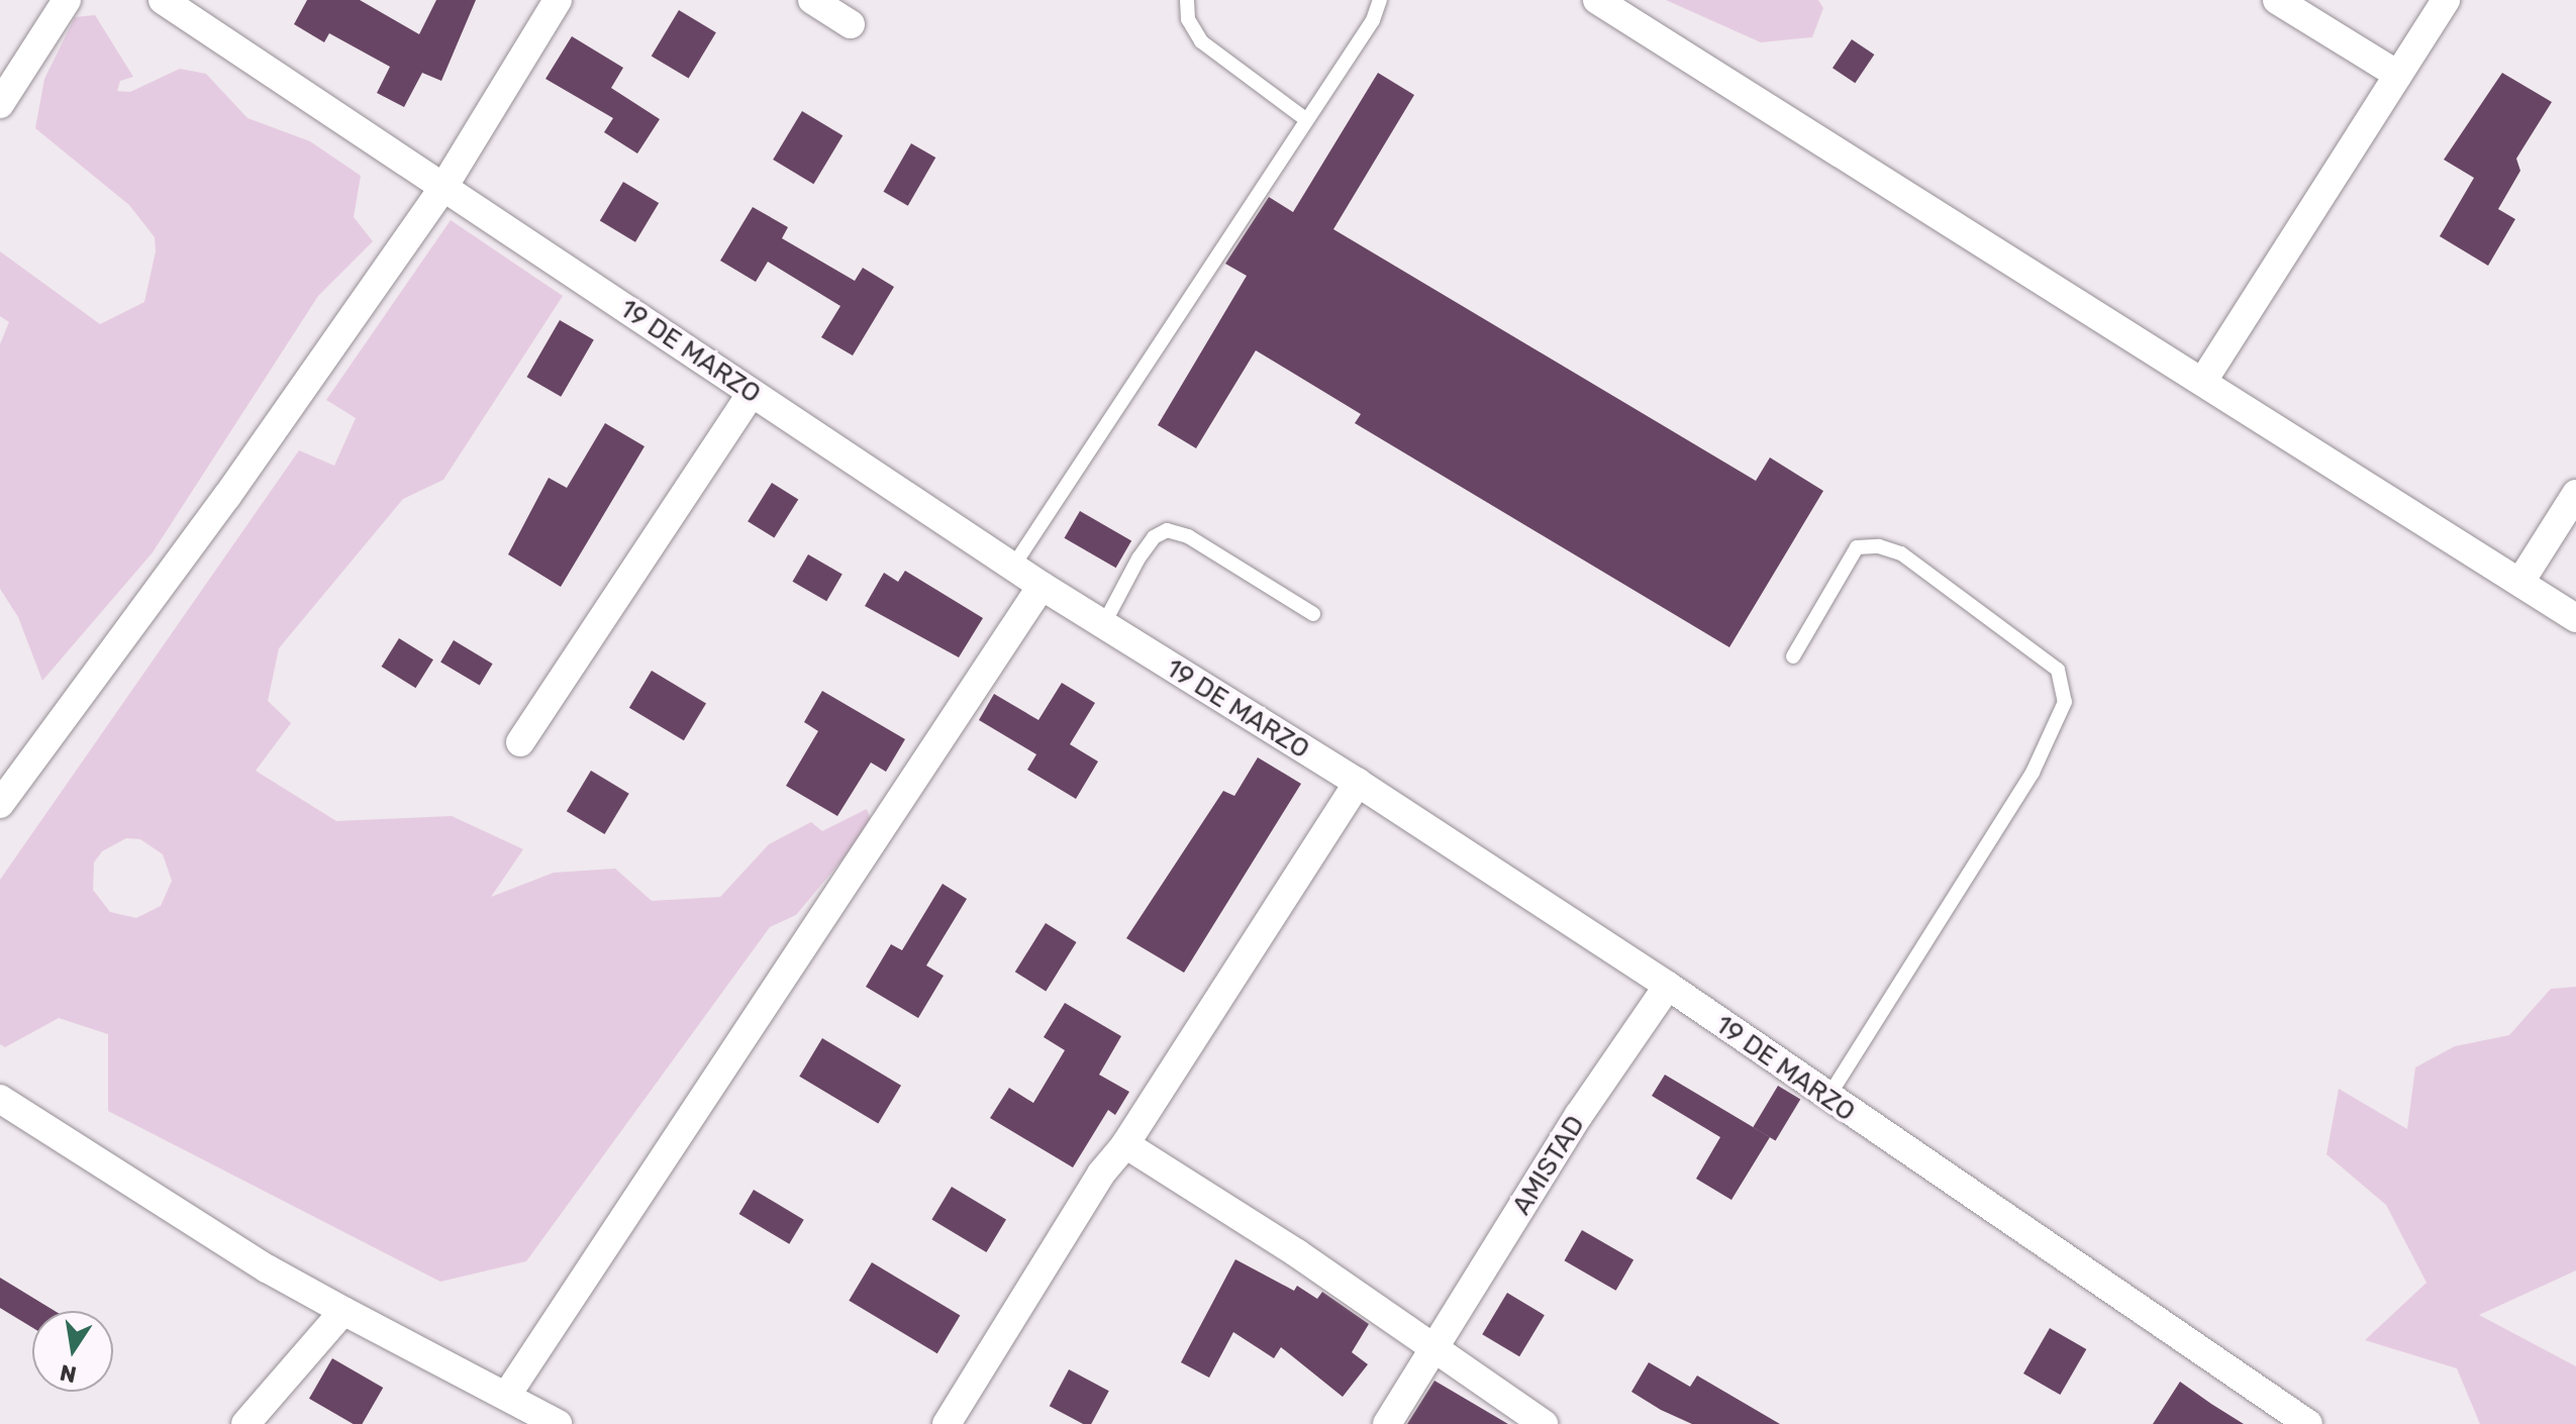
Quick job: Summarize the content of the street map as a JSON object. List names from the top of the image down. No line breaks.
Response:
{"streets":{"street":["19 DE MARZO","AMISTAD"]},"crossings":[["19 DE MARZO","AMISTAD"]],"north":"bottom"}
